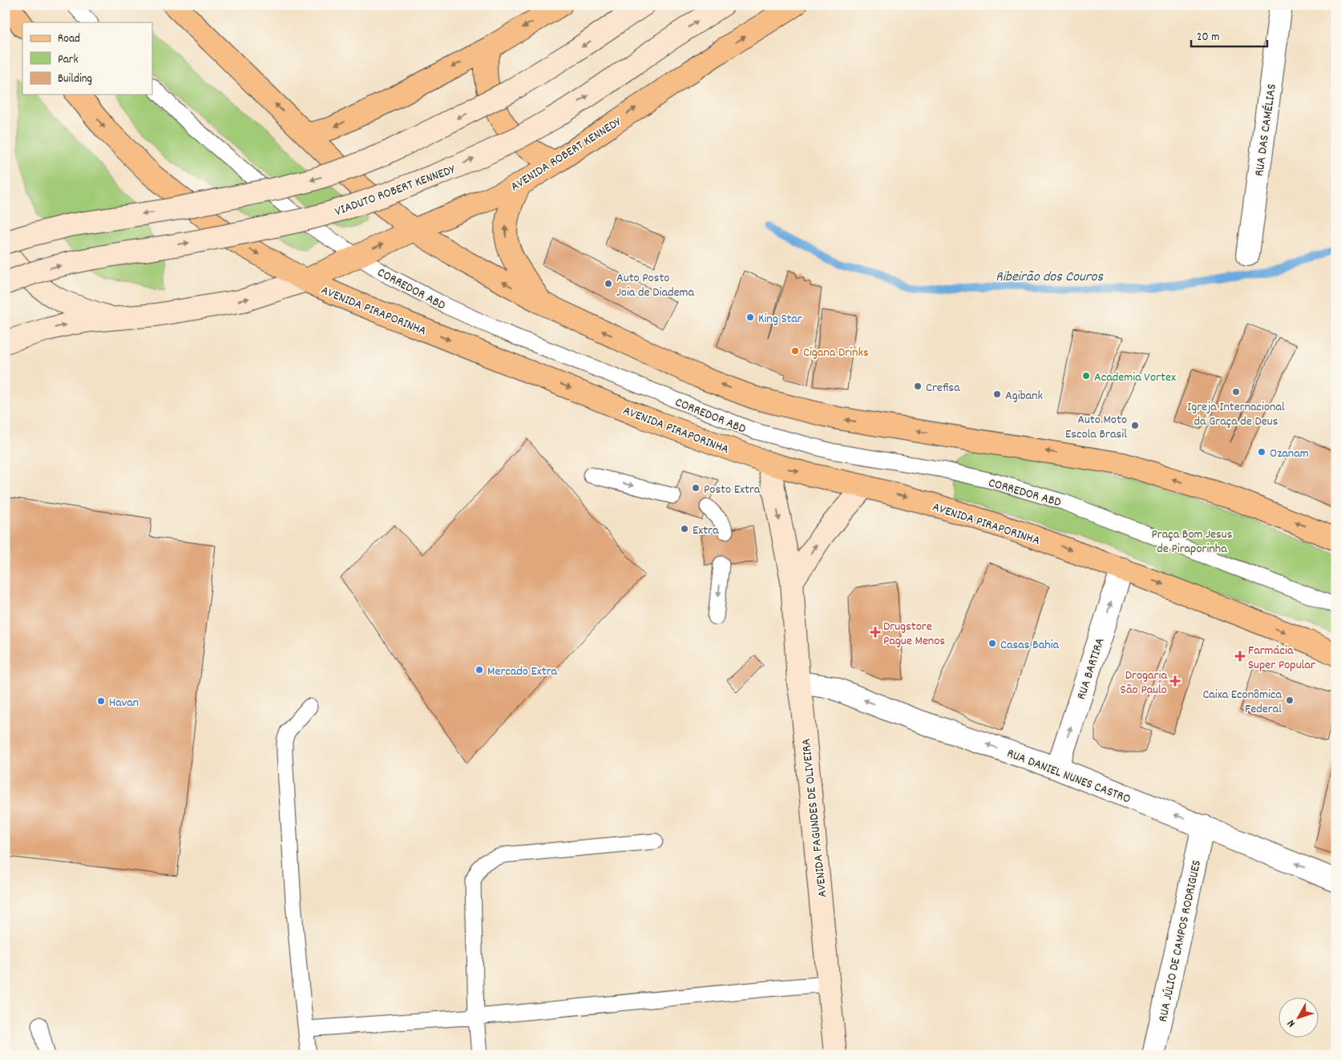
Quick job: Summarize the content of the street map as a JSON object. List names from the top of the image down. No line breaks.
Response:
{"streets":{"main road":["AVENIDA ROBERT KENNEDY","VIADUTO ROBERT KENNEDY","AVENIDA PIRAPORINHA","AVENIDA FAGUNDES DE OLIVEIRA"],"street":["RUA DAS CAMÉLIAS","RUA BARTIRA","RUA DANIEL NUNES CASTRO","RUA JÚLIO DE CAMPOS RODRIGUES"],"lane":["CORREDOR ABD"]},"crossings":[["AVENIDA ROBERT KENNEDY","CORREDOR ABD"],["AVENIDA ROBERT KENNEDY","AVENIDA PIRAPORINHA"],["AVENIDA PIRAPORINHA","RUA BARTIRA"],["AVENIDA PIRAPORINHA","AVENIDA FAGUNDES DE OLIVEIRA"],["RUA BARTIRA","RUA DANIEL NUNES CASTRO"],["RUA DANIEL NUNES CASTRO","AVENIDA FAGUNDES DE OLIVEIRA"],["RUA DANIEL NUNES CASTRO","RUA JÚLIO DE CAMPOS RODRIGUES"]],"one_way":["RUA BARTIRA","RUA DANIEL NUNES CASTRO"],"water":["Ribeirão dos Couros"],"parks":["Praça Bom Jesus de Piraporinha"],"places":{"other":["Auto Posto Joia de Diadema","King Star","Cigana Drinks","Academia Vortex","Crefisa","Igreja Internacional da Graça de Deus","Agibank","Auto Moto Escola Brasil","Ozanam","Posto Extra","Extra","Casas Bahia","Mercado Extra","Caixa Econômica Federal","Havan"],"health":["Drugstore Pague Menos","Farmácia Super Popular","Drogaria São Paulo"]},"legend":["Road","Park","Building"],"scale_bar":"20 m","north":"bottom left"}
